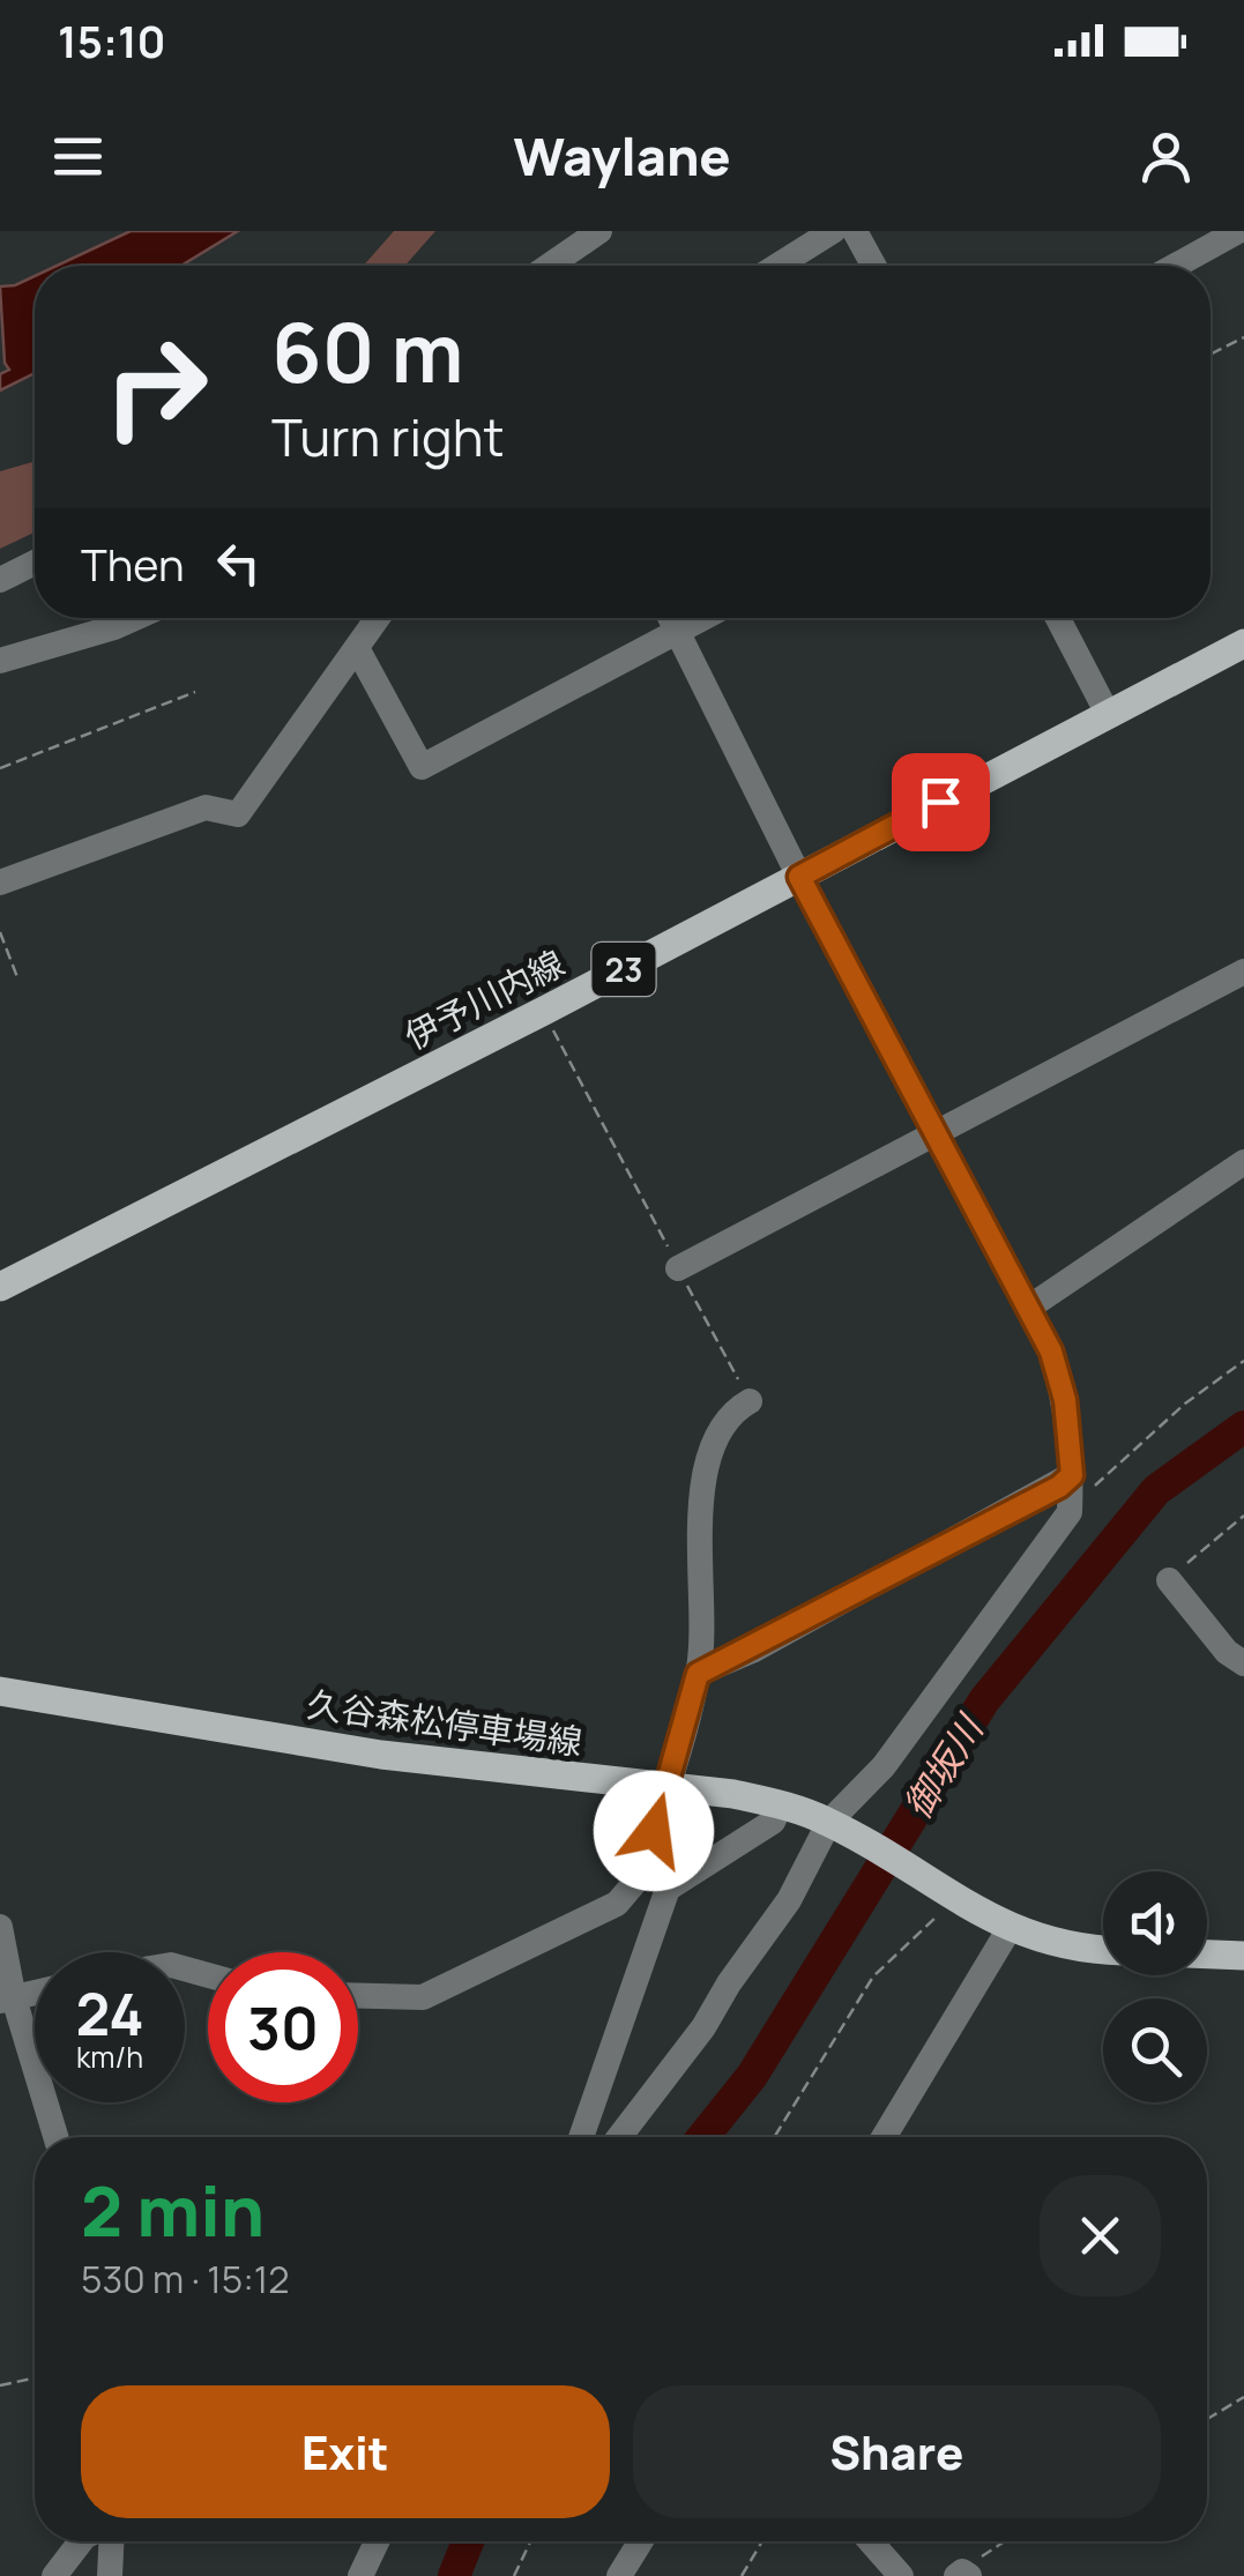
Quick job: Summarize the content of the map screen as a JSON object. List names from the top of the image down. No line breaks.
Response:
{"streets":{"main road":["23","伊予川内線","久谷森松停車場線"]},"water":["御坂川"],"page":{"status":"15:10","header":"Waylane","turn":["60 m","Turn right"],"then":"Then","speed":"24 km/h","limit":"30","heading":["2 min","530 m · 15:12"],"buttons":["Exit","Share"]}}
